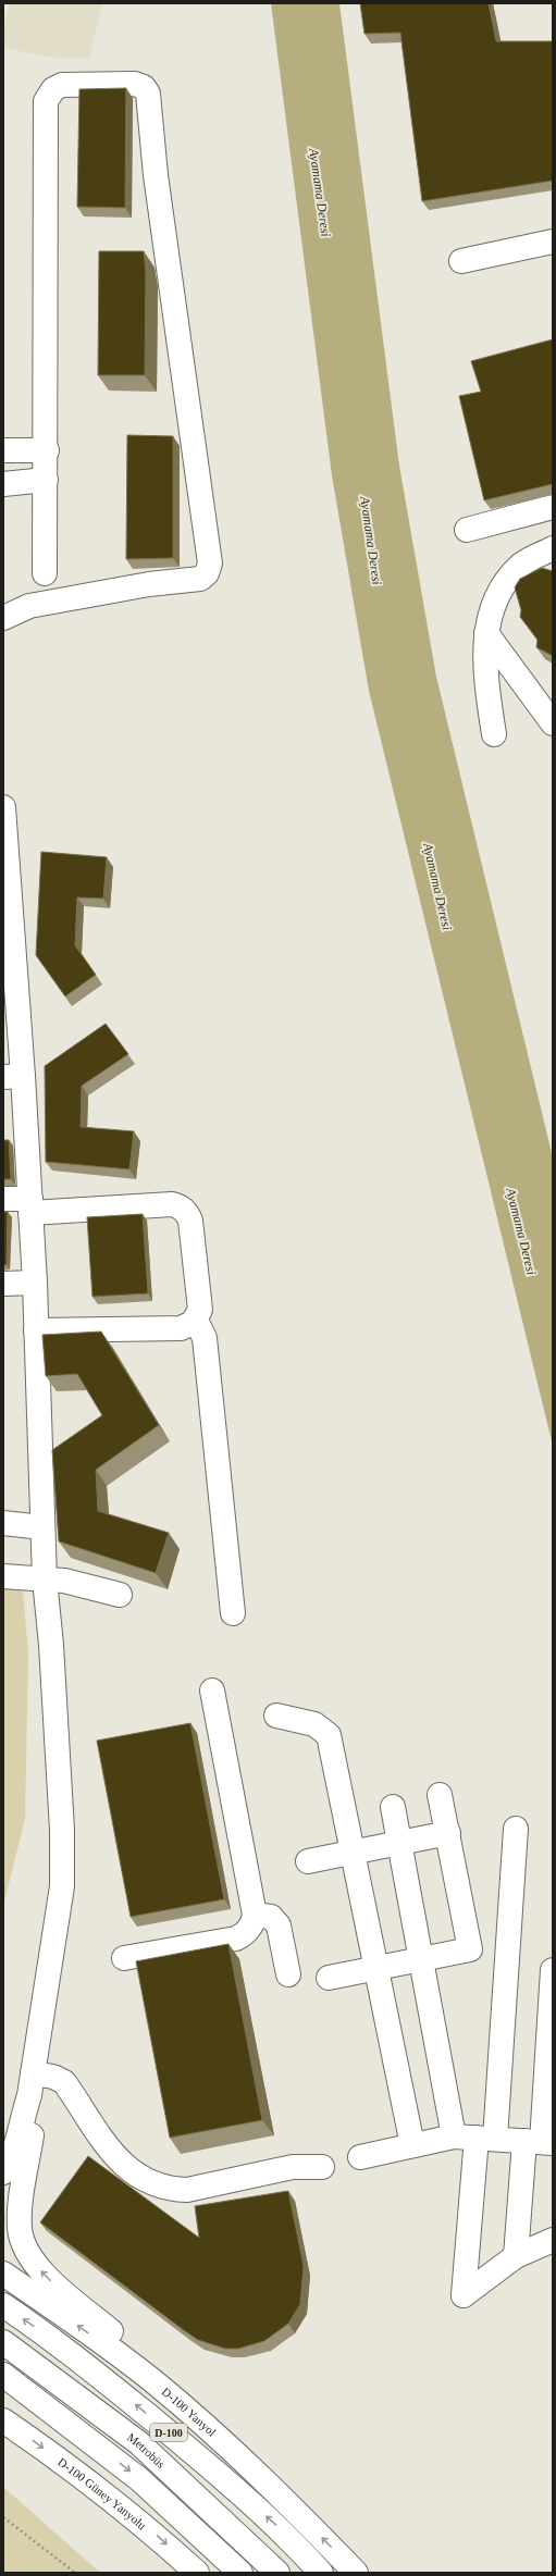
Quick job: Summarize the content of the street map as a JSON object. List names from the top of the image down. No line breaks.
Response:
{"streets":{"main road":["D-100 Yanyol","D-100","Metrobüs","D-100 Güney Yanyolu"]},"water":["Ayamama Deresi"]}
